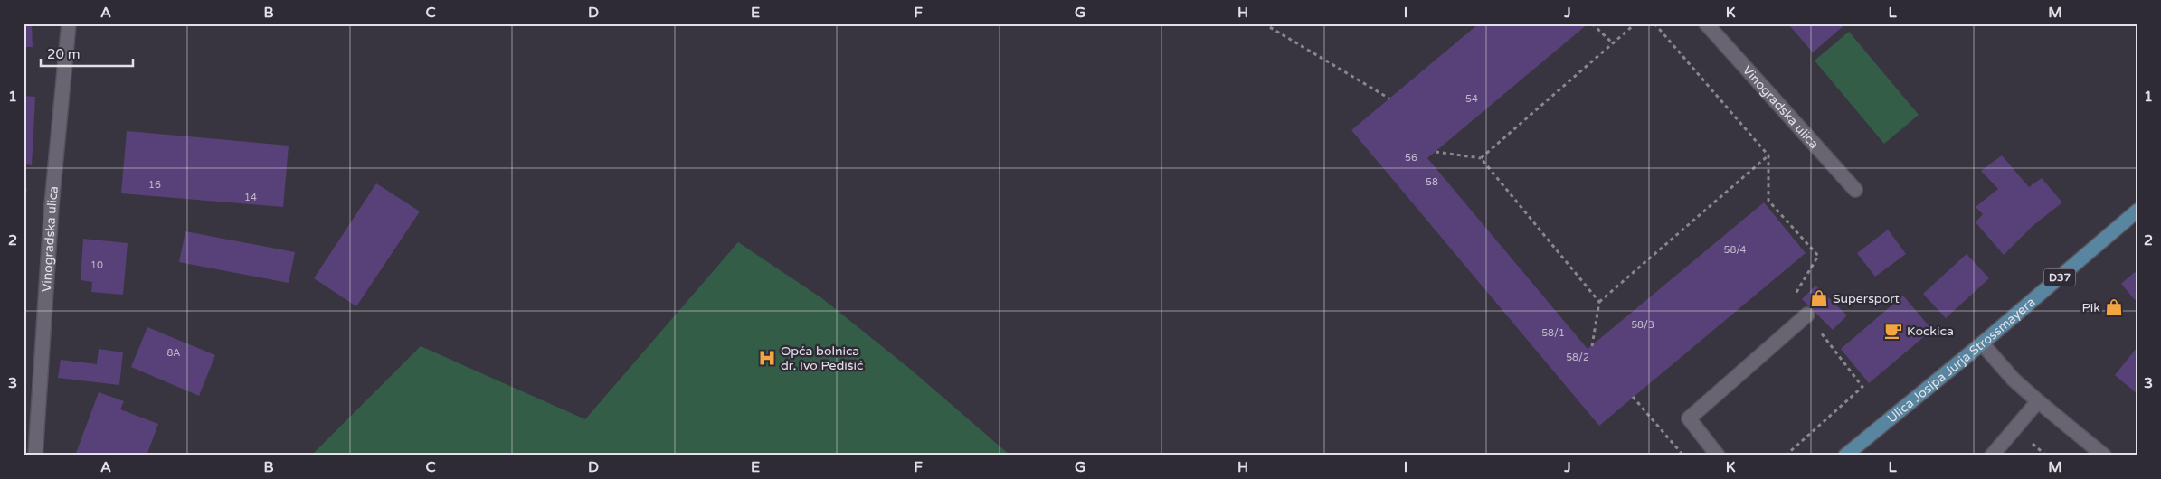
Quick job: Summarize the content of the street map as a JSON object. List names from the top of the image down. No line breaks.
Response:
{"streets":{"main road":["D37","Ulica Josipa Jurja Strossmayera"],"street":["Vinogradska ulica"]},"places":{"shop":["Supersport","Pik"],"cafe":["Kockica"],"hospital":["Opća bolnica dr. Ivo Pedišić"]},"house_numbers":["54","56","58","16","14","58/4","10","58/3","58/1","8A","58/2"],"scale_bar":"20 m","grid":{"columns":["A","B","C","D","E","F","G","H","I","J","K","L","M"],"rows":["1","2","3"]}}
